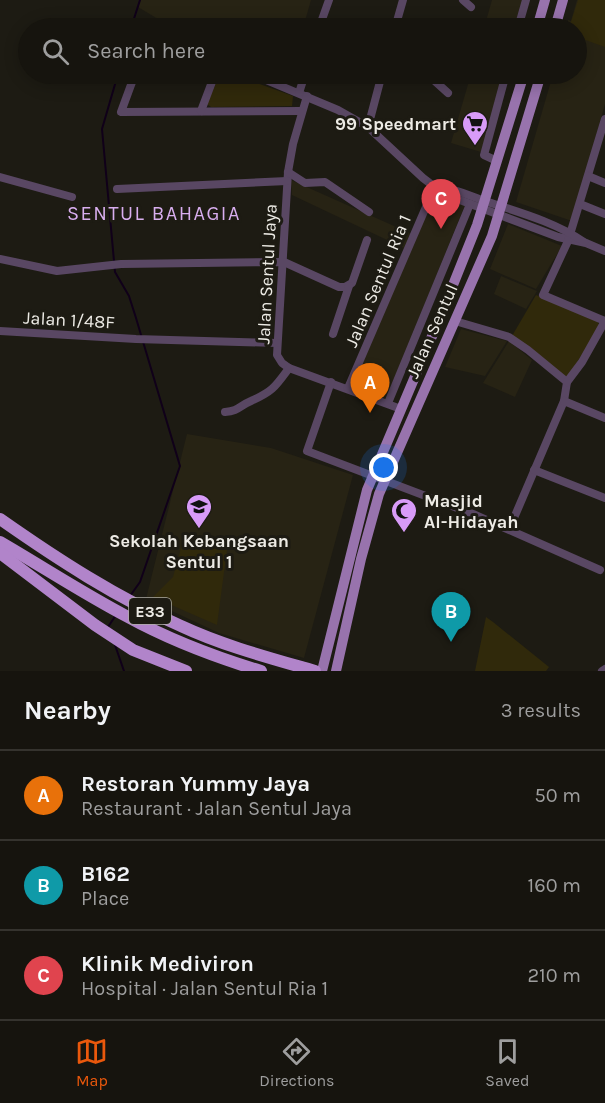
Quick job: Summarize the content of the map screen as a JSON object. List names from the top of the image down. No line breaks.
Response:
{"streets":{"highway":["E33"],"main road":["Jalan Sentul"],"street":["Jalan Sentul Jaya","Jalan Sentul Ria 1","Jalan 1/48F"]},"crossings":[["Jalan Sentul Jaya","Jalan 1/48F"]],"districts":["SENTUL BAHAGIA"],"places":{"supermarket":["99 Speedmart"],"school or university":["Sekolah Kebangsaan Sentul 1"],"mosque":["Masjid Al-Hidayah"]},"page":{"search":"Search here","pins":["C","A","B"],"heading":["Nearby","3 results"],"list":[{"mark":"A","name":"Restoran Yummy Jaya","note":"Restaurant · Jalan Sentul Jaya","value":"50 m"},{"mark":"B","name":"B162","note":"Place","value":"160 m"},{"mark":"C","name":"Klinik Mediviron","note":"Hospital · Jalan Sentul Ria 1","value":"210 m"}],"nav":["Map","Directions","Saved"]}}
